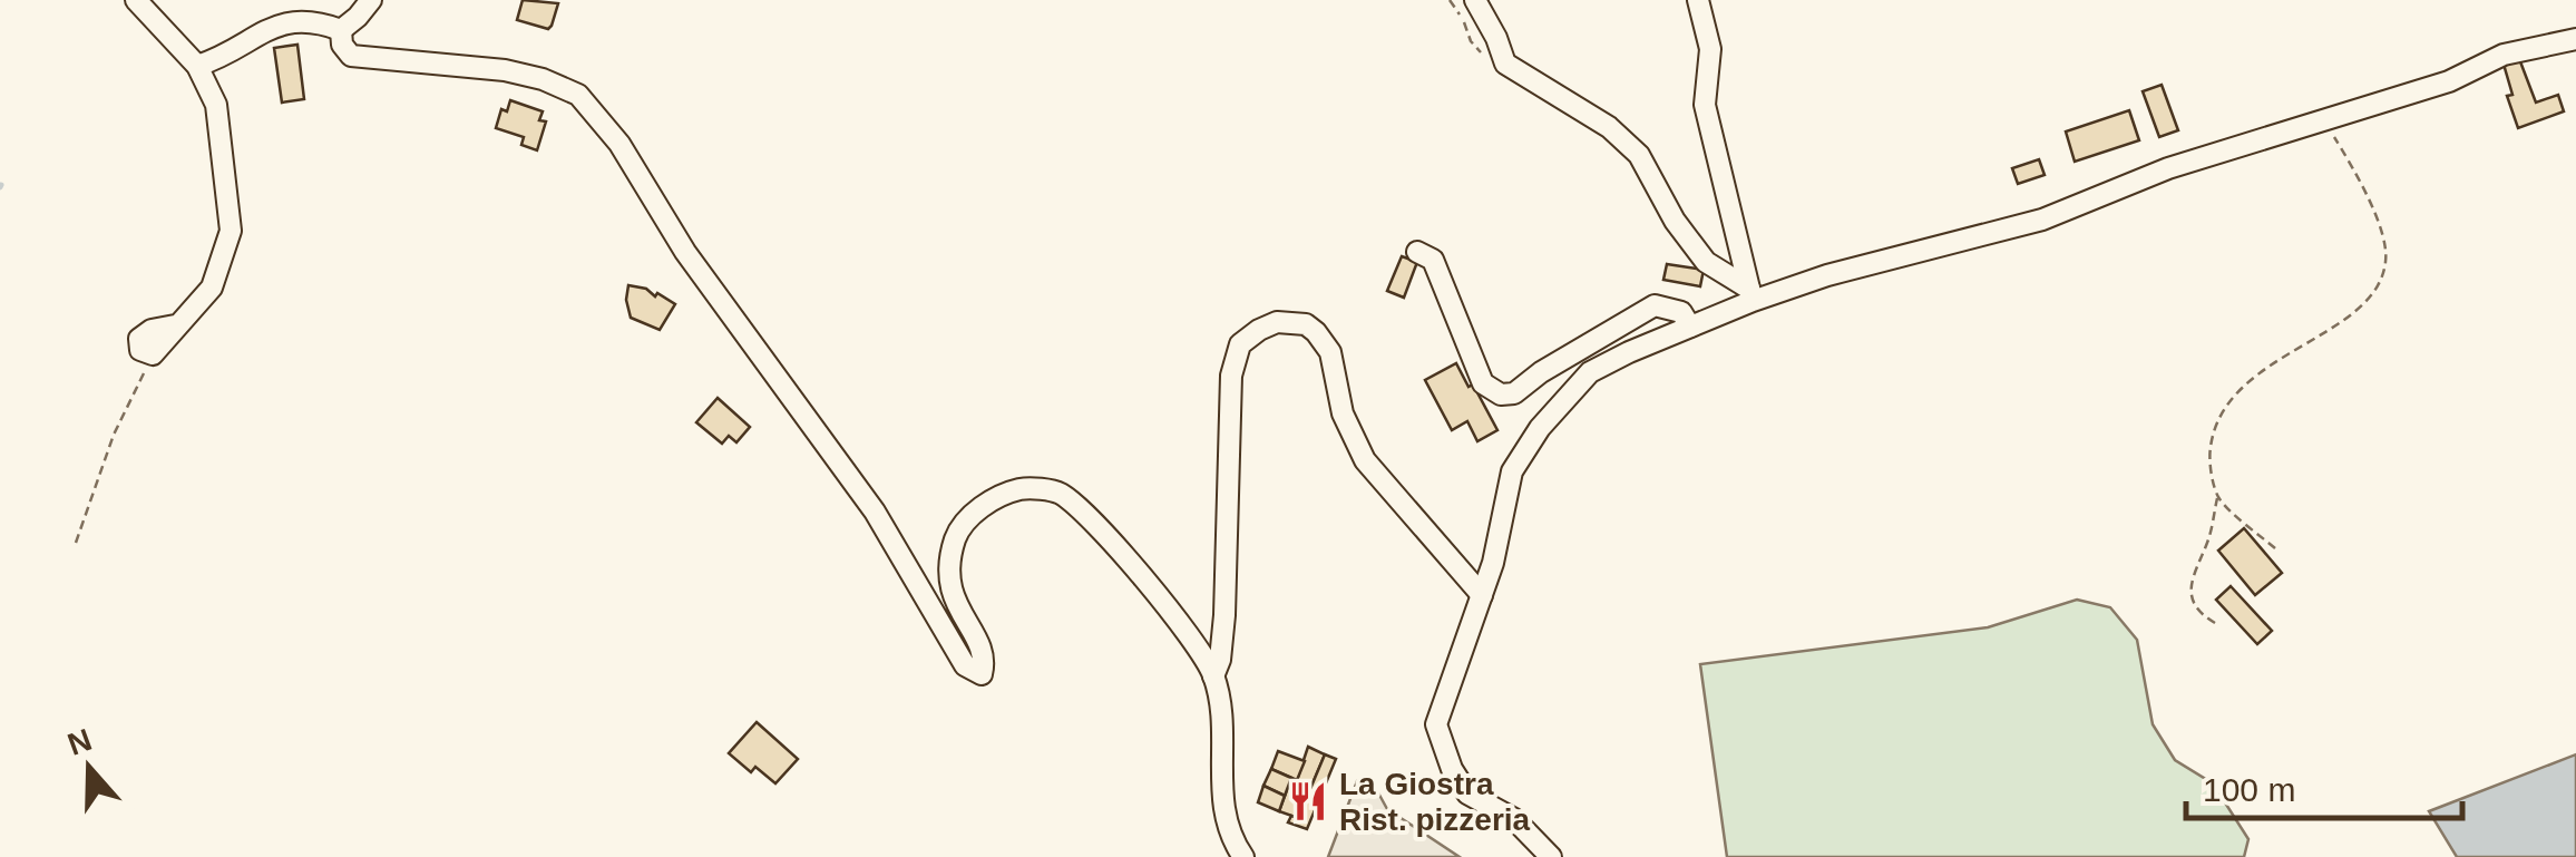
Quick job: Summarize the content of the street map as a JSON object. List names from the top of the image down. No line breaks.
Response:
{"places":{"restaurant":["La Giostra Rist. pizzeria"]},"scale_bar":"100 m","north":"top"}
